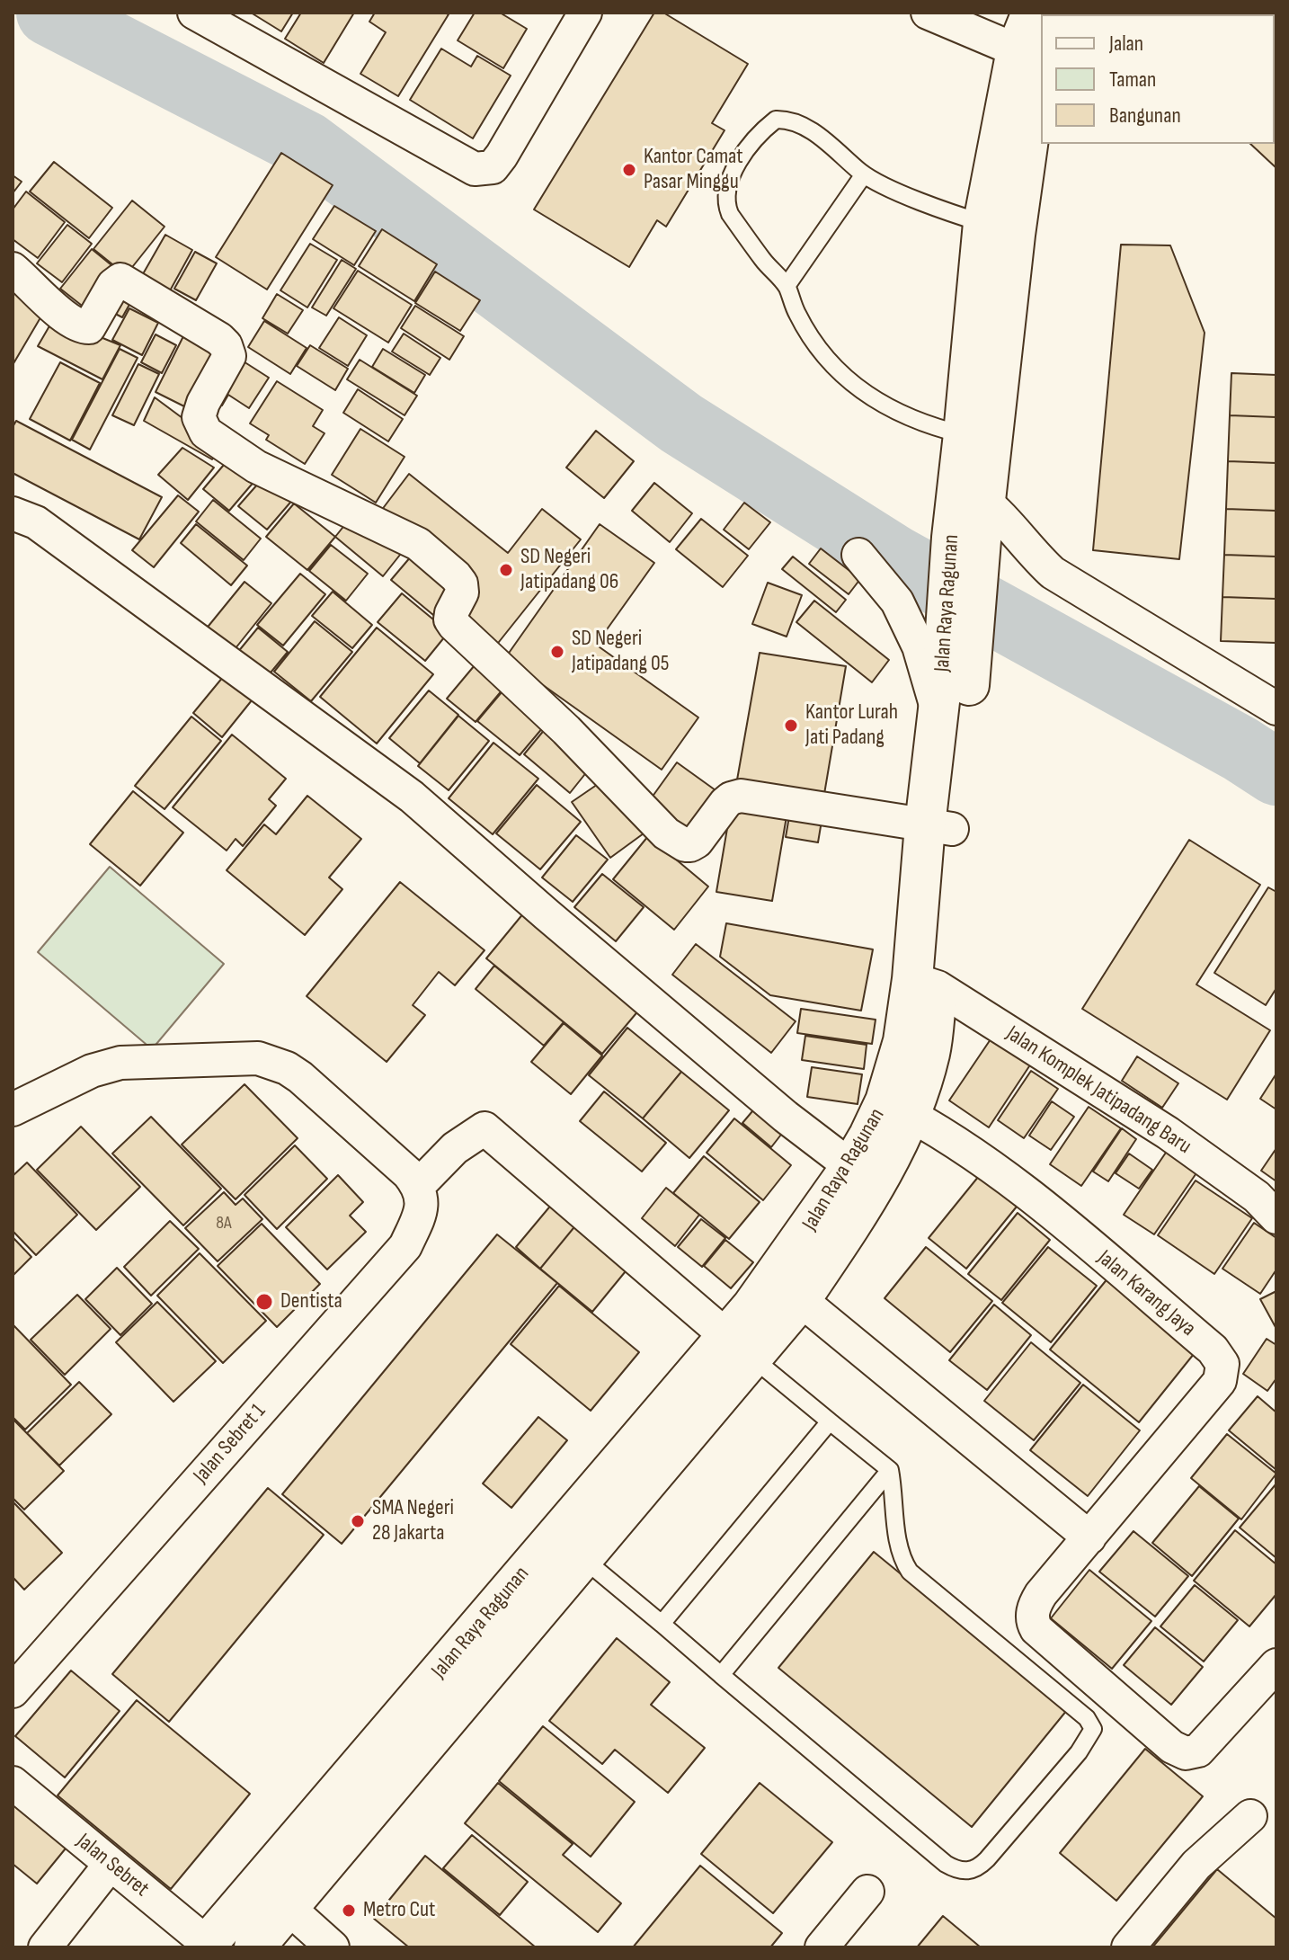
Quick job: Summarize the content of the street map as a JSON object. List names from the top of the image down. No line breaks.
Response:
{"streets":{"main road":["Jalan Raya Ragunan"],"street":["Jalan Komplek Jatipadang Baru","Jalan Karang Jaya","Jalan Sebret 1","Jalan Sebret"]},"crossings":[["Jalan Raya Ragunan","Jalan Komplek Jatipadang Baru"],["Jalan Raya Ragunan","Jalan Karang Jaya"],["Jalan Raya Ragunan","Jalan Sebret"]],"places":["Kantor Camat Pasar Minggu","SD Negeri Jatipadang 06","SD Negeri Jatipadang 05","Kantor Lurah Jati Padang","Dentista","SMA Negeri 28 Jakarta","Metro Cut"],"house_numbers":["8A"],"legend":["Jalan","Taman","Bangunan"]}
